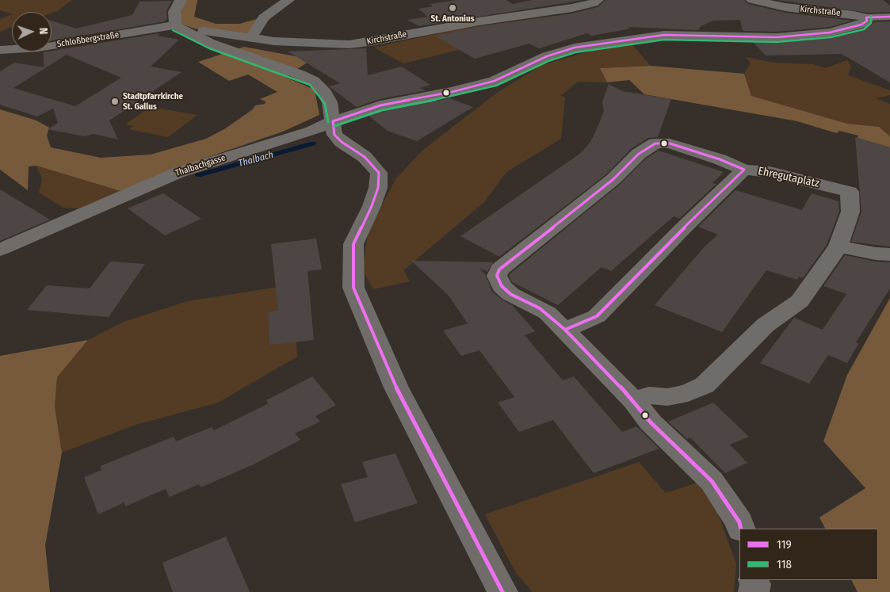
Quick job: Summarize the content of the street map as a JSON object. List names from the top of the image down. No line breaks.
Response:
{"streets":{"street":["Kirchstraße","Schloßbergstraße","Thalbachgasse","Ehregutaplatz"]},"crossings":[["Kirchstraße","Schloßbergstraße"],["Kirchstraße","Thalbachgasse"]],"water":["Thalbach"],"places":["St. Antonius","Stadtpfarrkirche St. Gallus"],"lines":["transit line 118","transit line 119"],"legend":["119","118"],"north":"right"}
